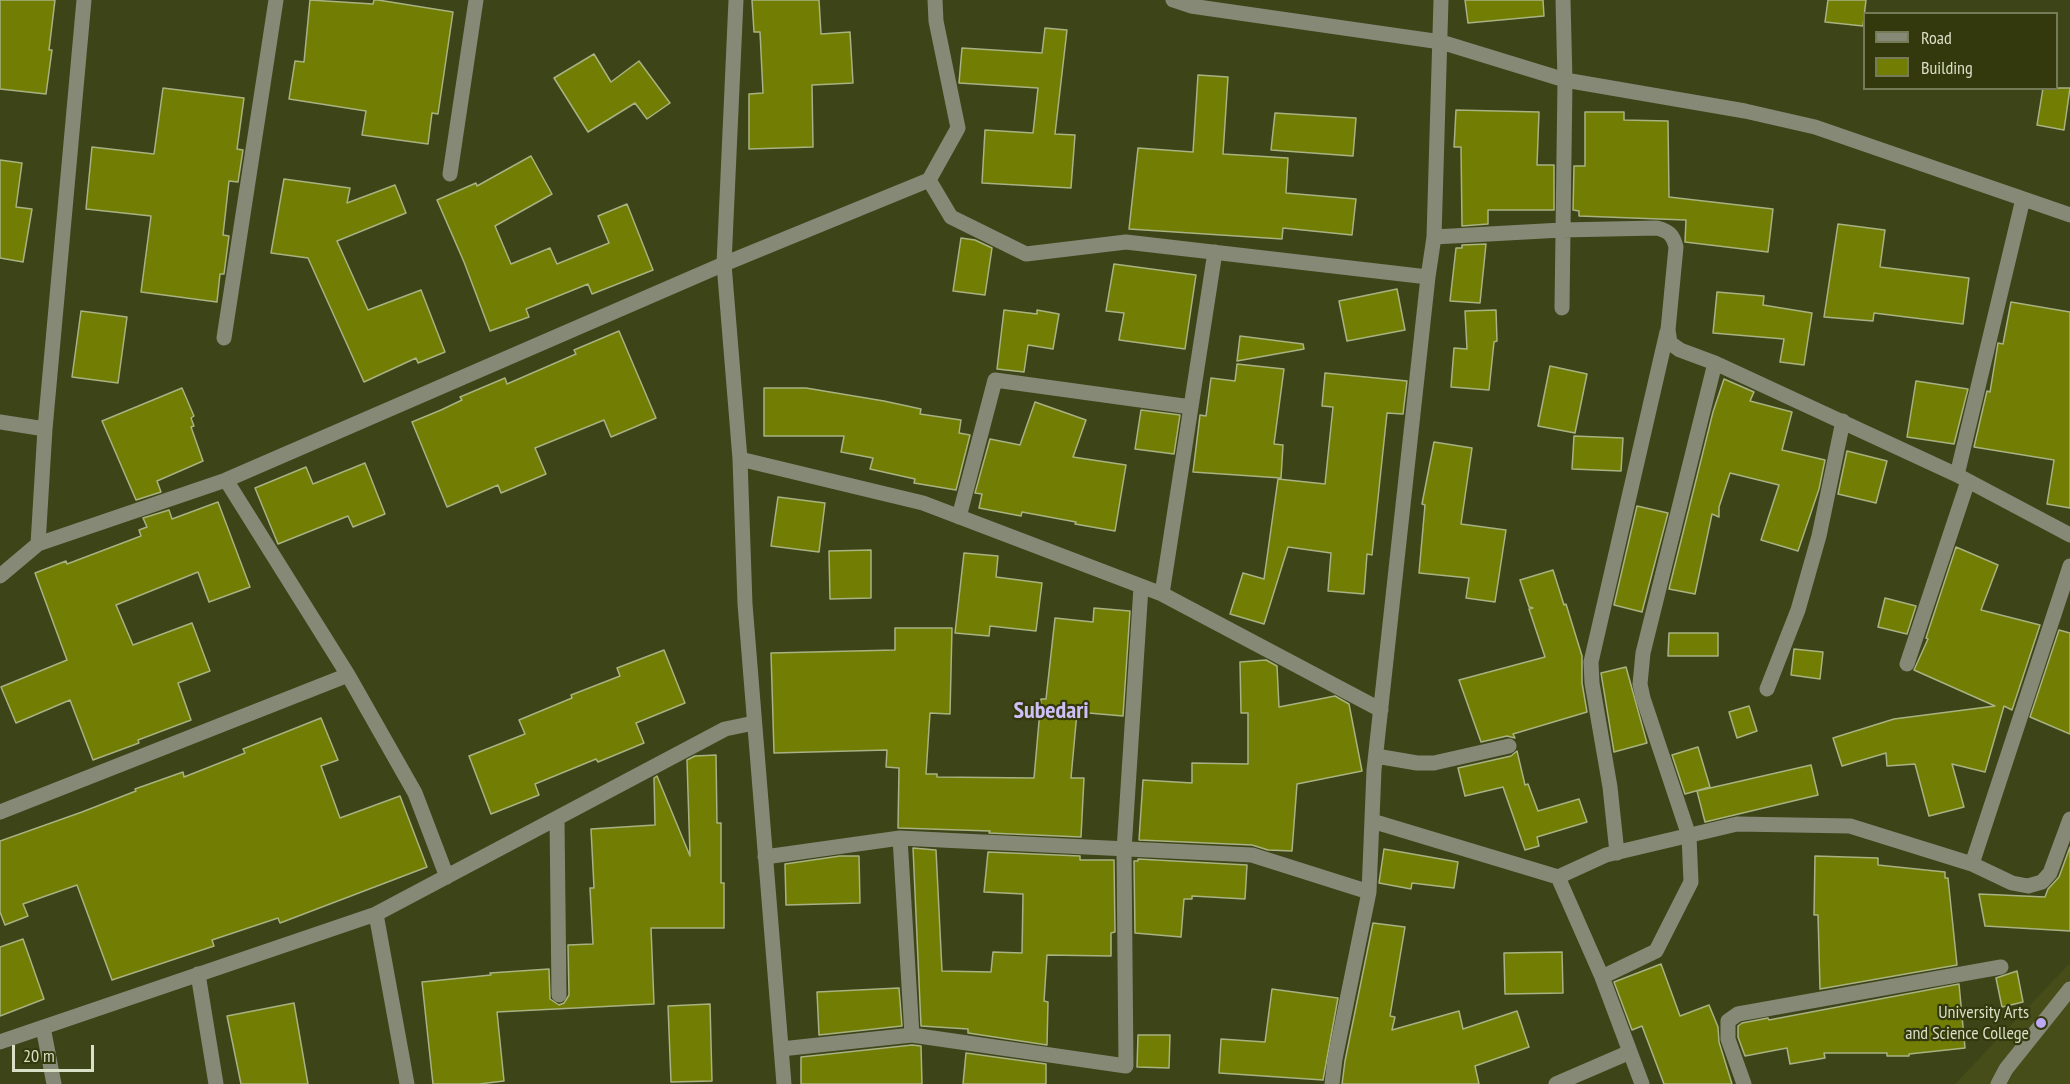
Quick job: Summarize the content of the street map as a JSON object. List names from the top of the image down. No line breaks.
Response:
{"districts":["Subedari"],"places":["University Arts and Science College"],"legend":["Road","Building"],"scale_bar":"20 m"}
